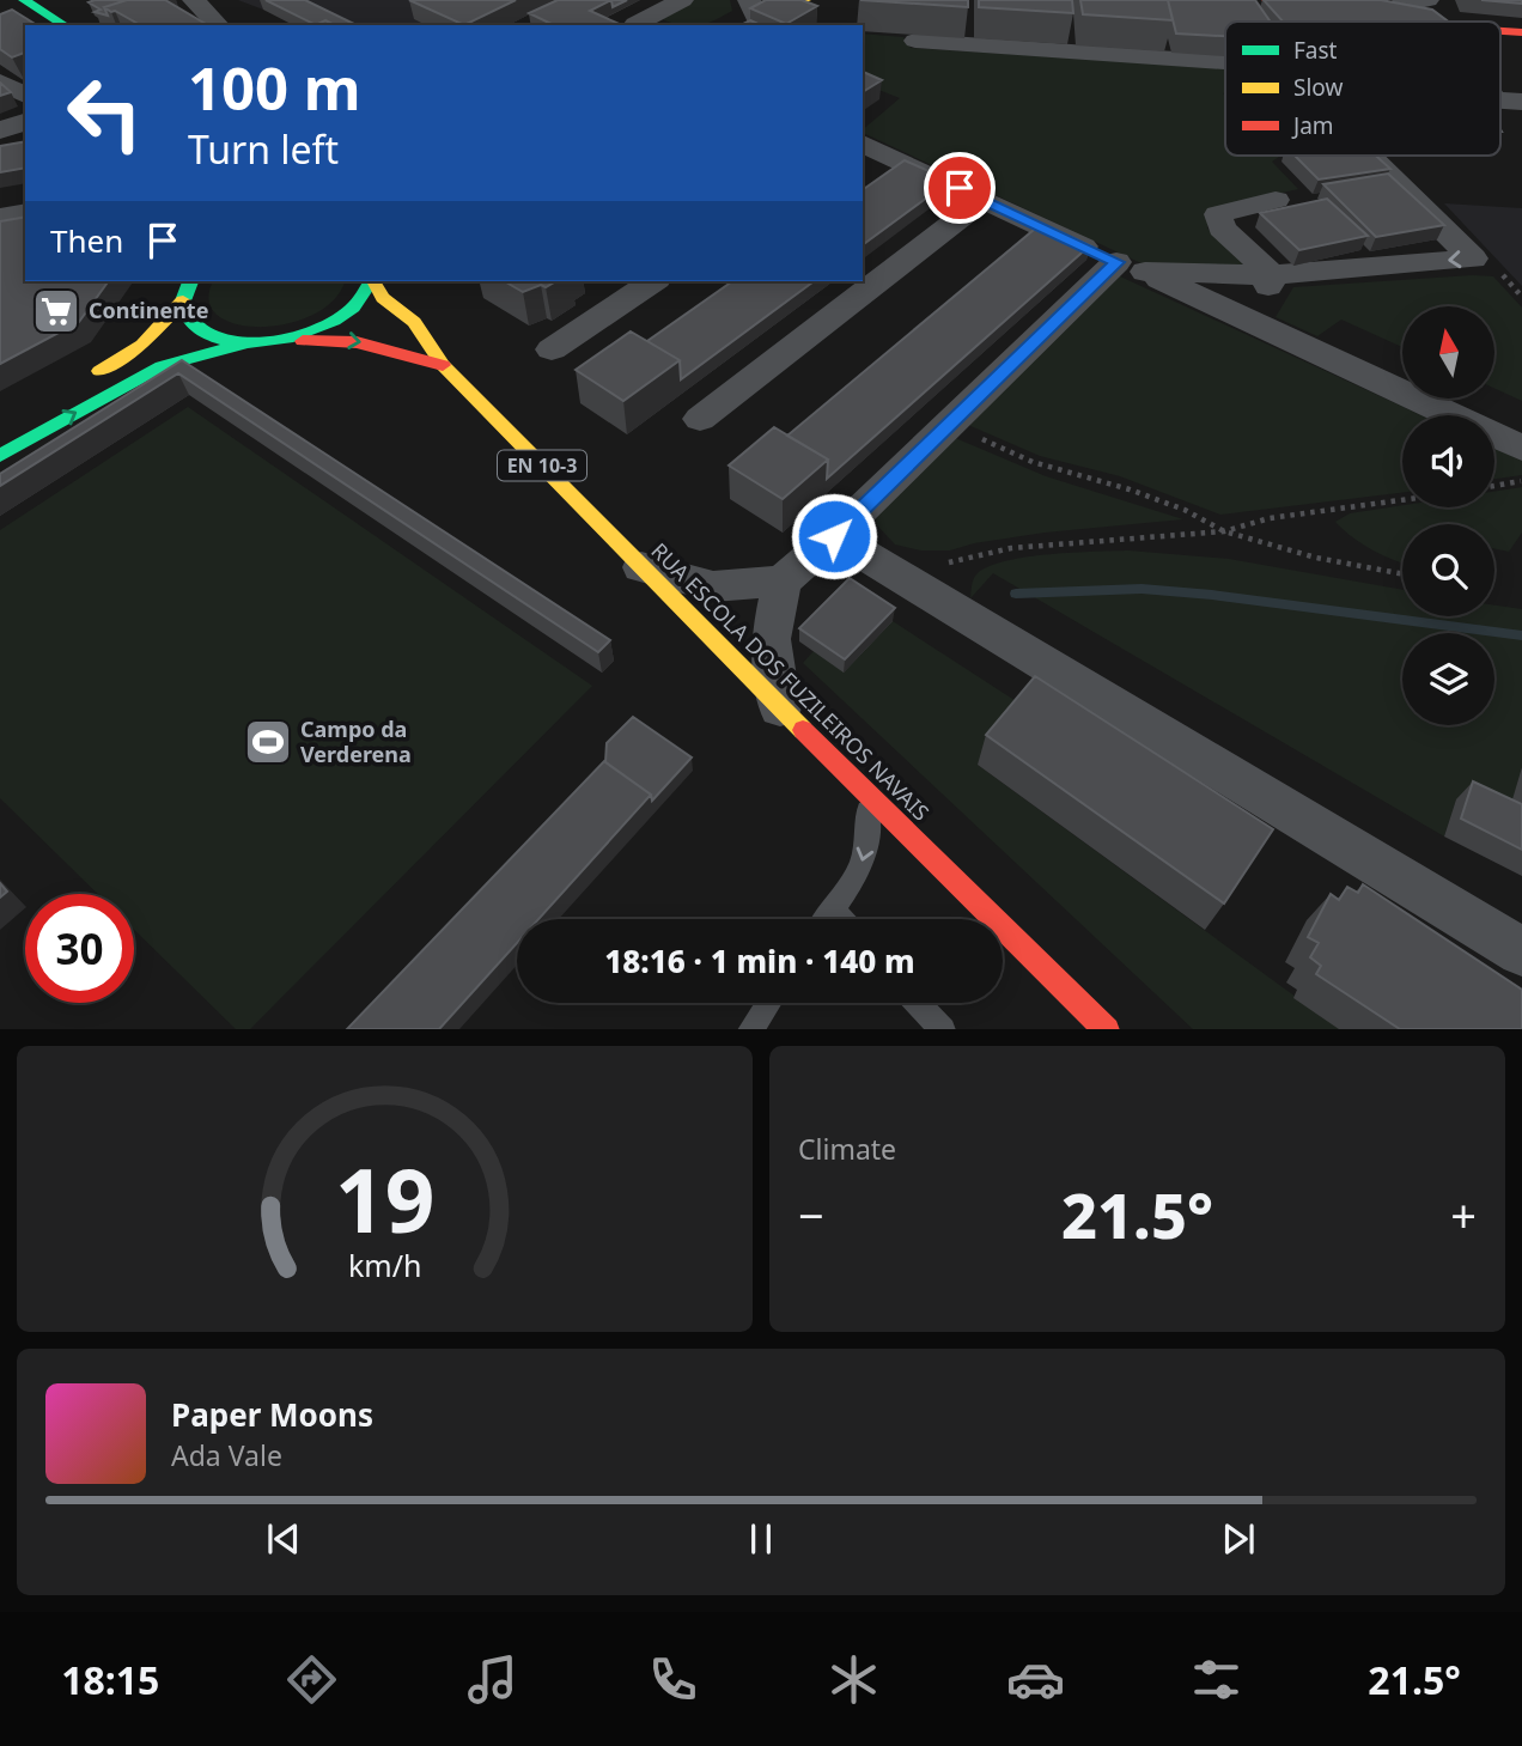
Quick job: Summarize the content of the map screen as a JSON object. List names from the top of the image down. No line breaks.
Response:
{"streets":{"main road":["EN 10-3","RUA ESCOLA DOS FUZILEIROS NAVAIS"]},"places":{"supermarket":["Continente"],"sports":["Campo da Verderena"]},"legend":["Fast","Slow","Jam"],"north":"top","page":{"turn":["100 m","Turn left"],"then":"Then","limit":"30","trip":"18:16 · 1 min · 140 m","tile":"Climate","heat":["−","21.5°","+"],"song":["Paper Moons","Ada Vale"],"tabs":["18:15","21.5°"],"gauge":["19","km/h"]}}
